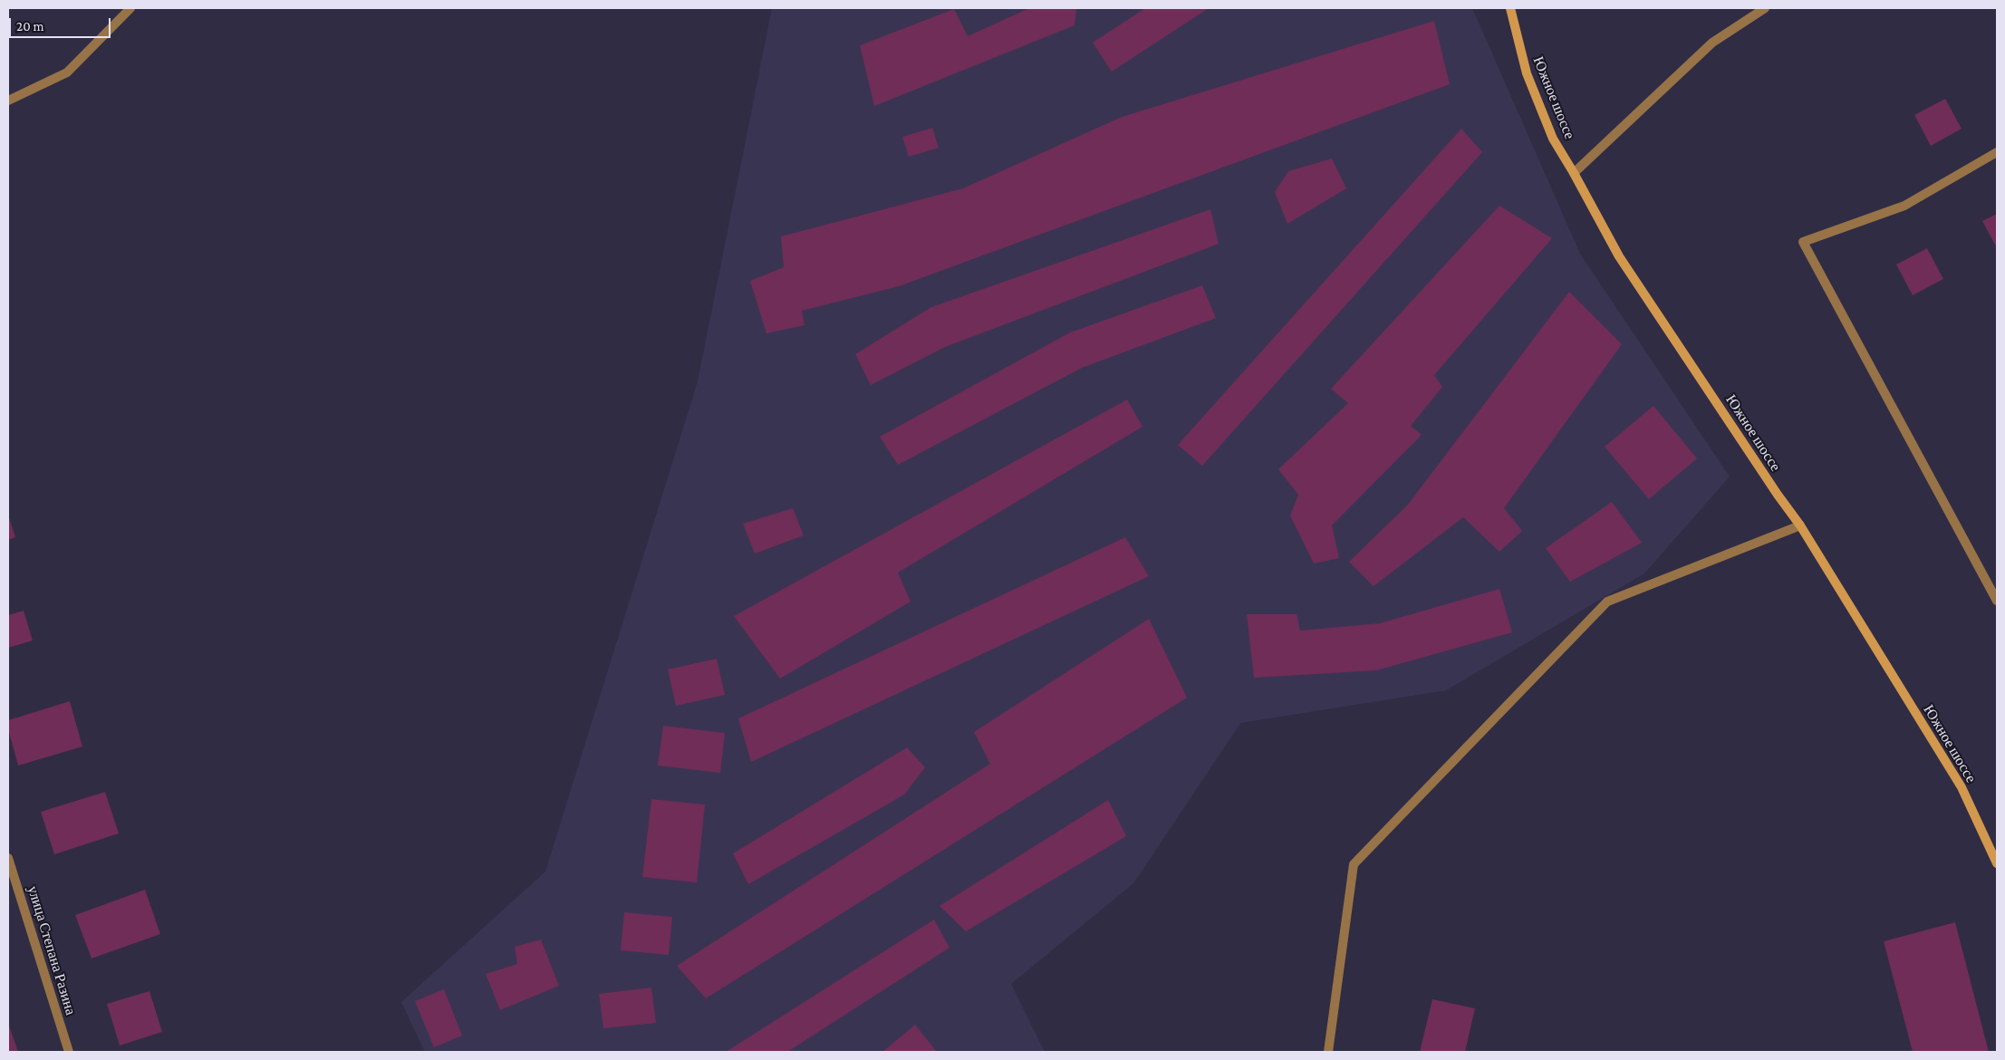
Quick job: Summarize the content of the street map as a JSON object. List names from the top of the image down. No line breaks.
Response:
{"streets":{"street":["Южное шоссе","улица Степана Разина"]},"scale_bar":"20 m"}
